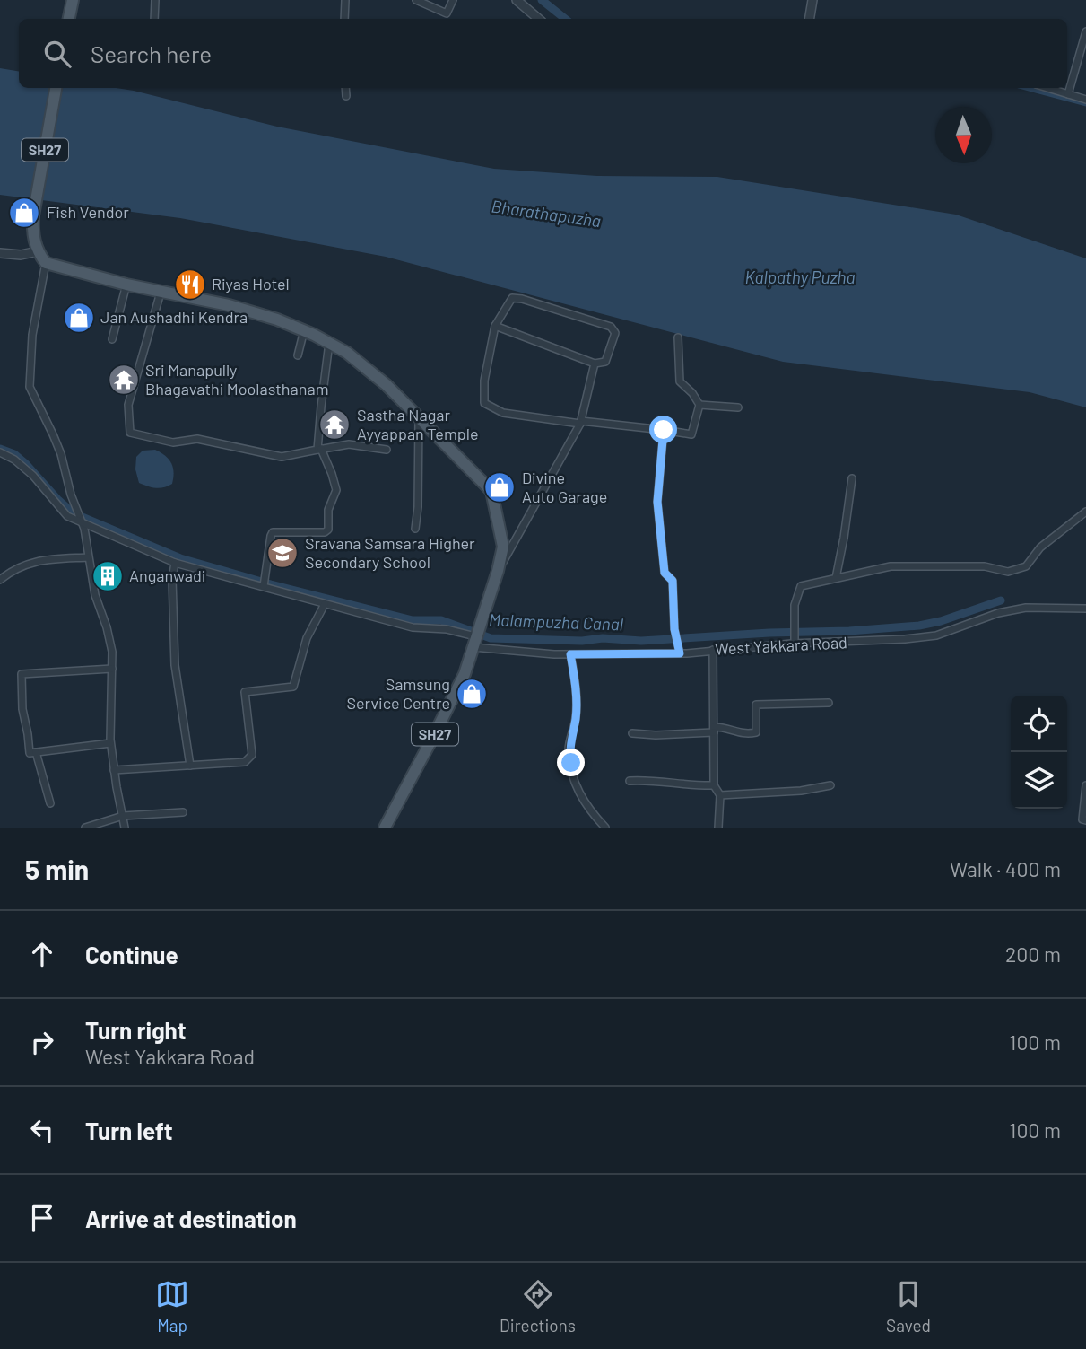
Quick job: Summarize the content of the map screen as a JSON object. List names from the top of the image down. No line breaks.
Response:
{"streets":{"main road":["SH27"],"street":["West Yakkara Road"]},"crossings":[["SH27","West Yakkara Road"]],"water":["Bharathapuzha","Kalpathy Puzha","Malampuzha Canal"],"places":{"shop":["Fish Vendor","Jan Aushadhi Kendra","Divine Auto Garage","Samsung Service Centre"],"restaurant":["Riyas Hotel"],"temple":["Sri Manapully Bhagavathi Moolasthanam","Sastha Nagar Ayyappan Temple"],"school or university":["Sravana Samsara Higher Secondary School"],"building":["Anganwadi"]},"north":"bottom","page":{"search":"Search here","heading":["5 min","Walk · 400 m"],"list":[["Continue","200 m"],["Turn right","West Yakkara Road","100 m"],["Turn left","100 m"],"Arrive at destination"],"nav":["Map","Directions","Saved"]}}
